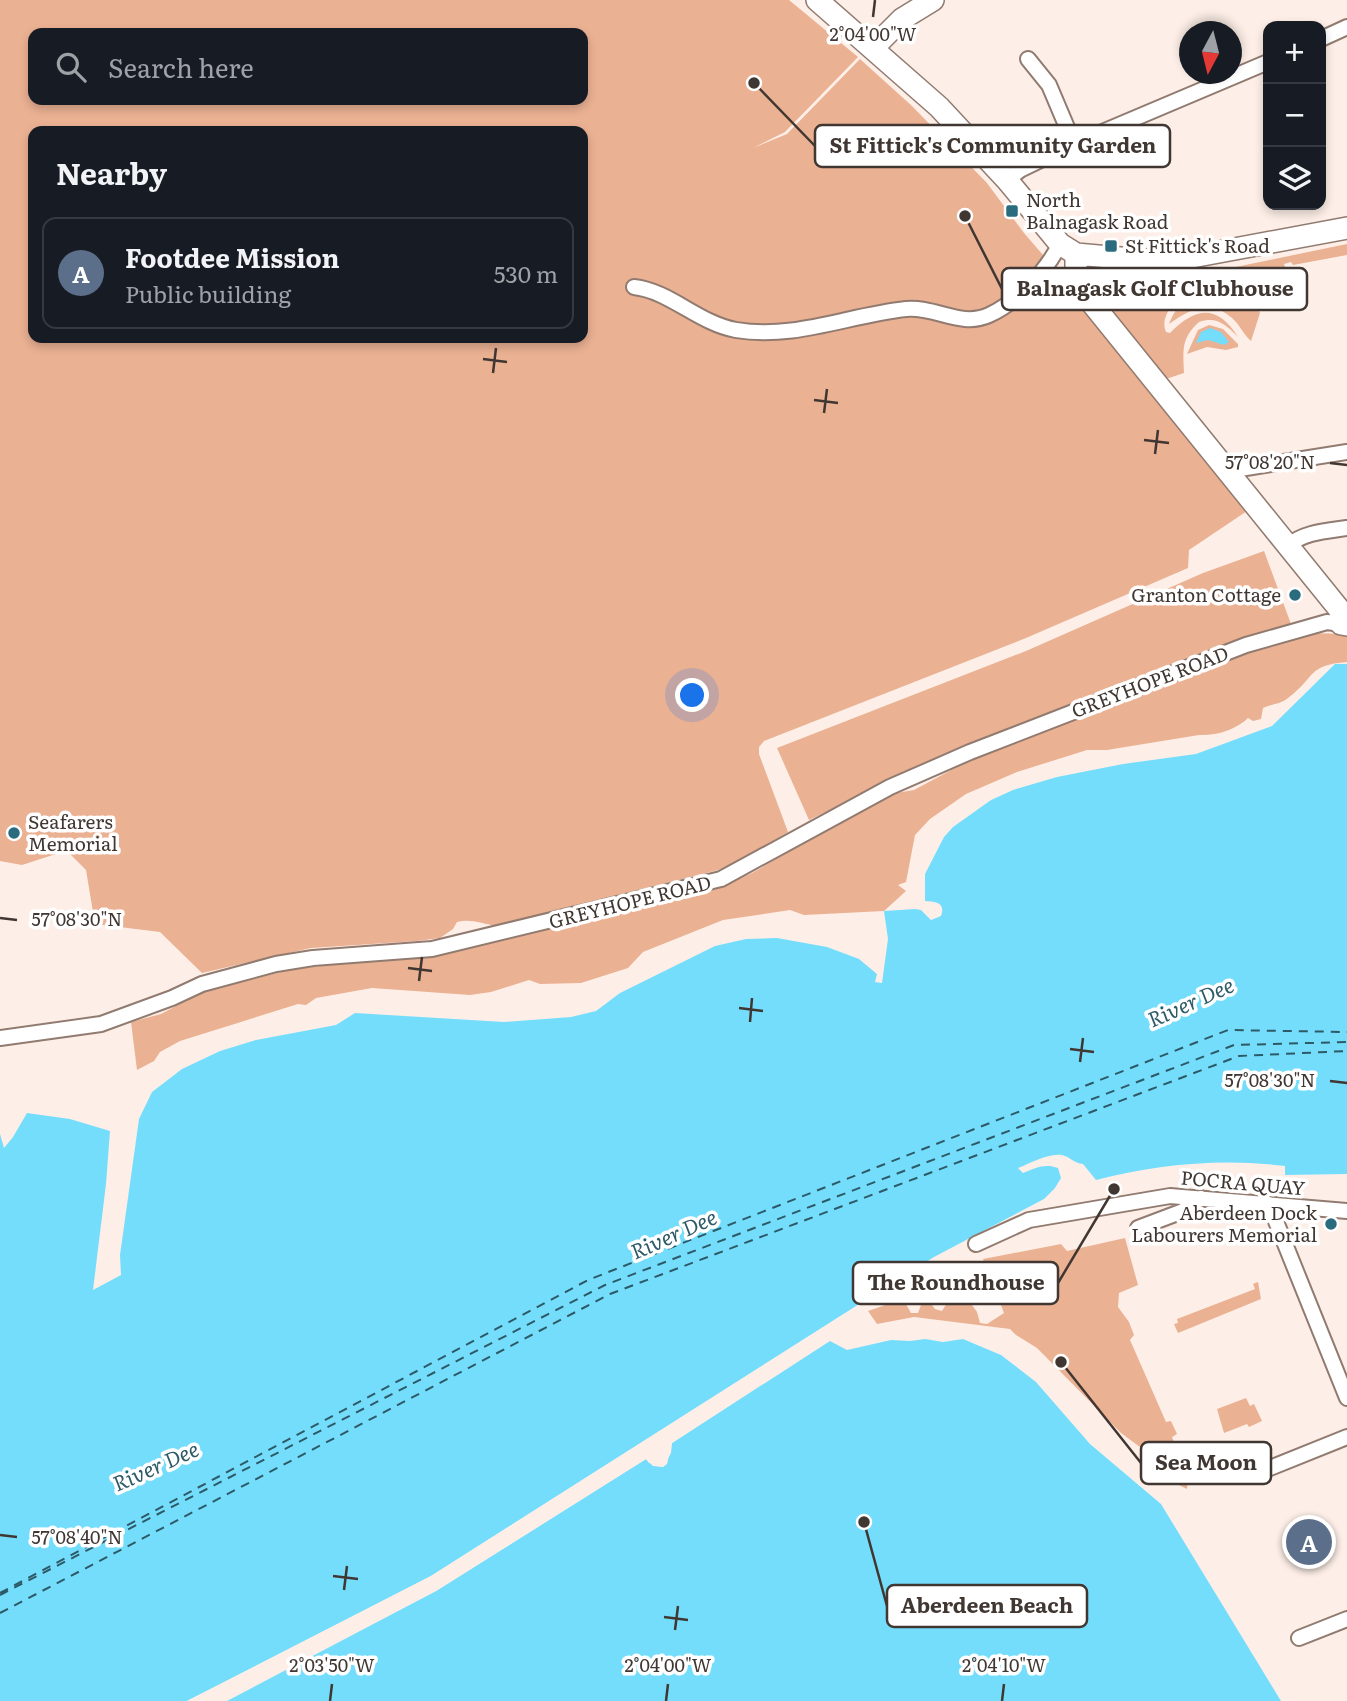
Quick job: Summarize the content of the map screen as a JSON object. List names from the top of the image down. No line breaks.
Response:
{"streets":{"street":["GREYHOPE ROAD","POCRA QUAY"]},"water":["River Dee"],"places":{"other":["St Fittick's Community Garden","Balnagask Golf Clubhouse","Granton Cottage","Seafarers Memorial","The Roundhouse","Aberdeen Dock Labourers Memorial","Sea Moon","Aberdeen Beach"],"transit":["North Balnagask Road","St Fittick's Road"]},"north":"bottom","page":{"map_buttons":["+","−"],"search":"Search here","heading":"Nearby","list":[{"mark":"A","name":"Footdee Mission","note":"Public building","value":"530 m"}],"pins":"A"},"coordinates":["2°04'00\"W","57°08'20\"N","57°08'30\"N","57°08'40\"N","2°03'50\"W","2°04'10\"W"]}
